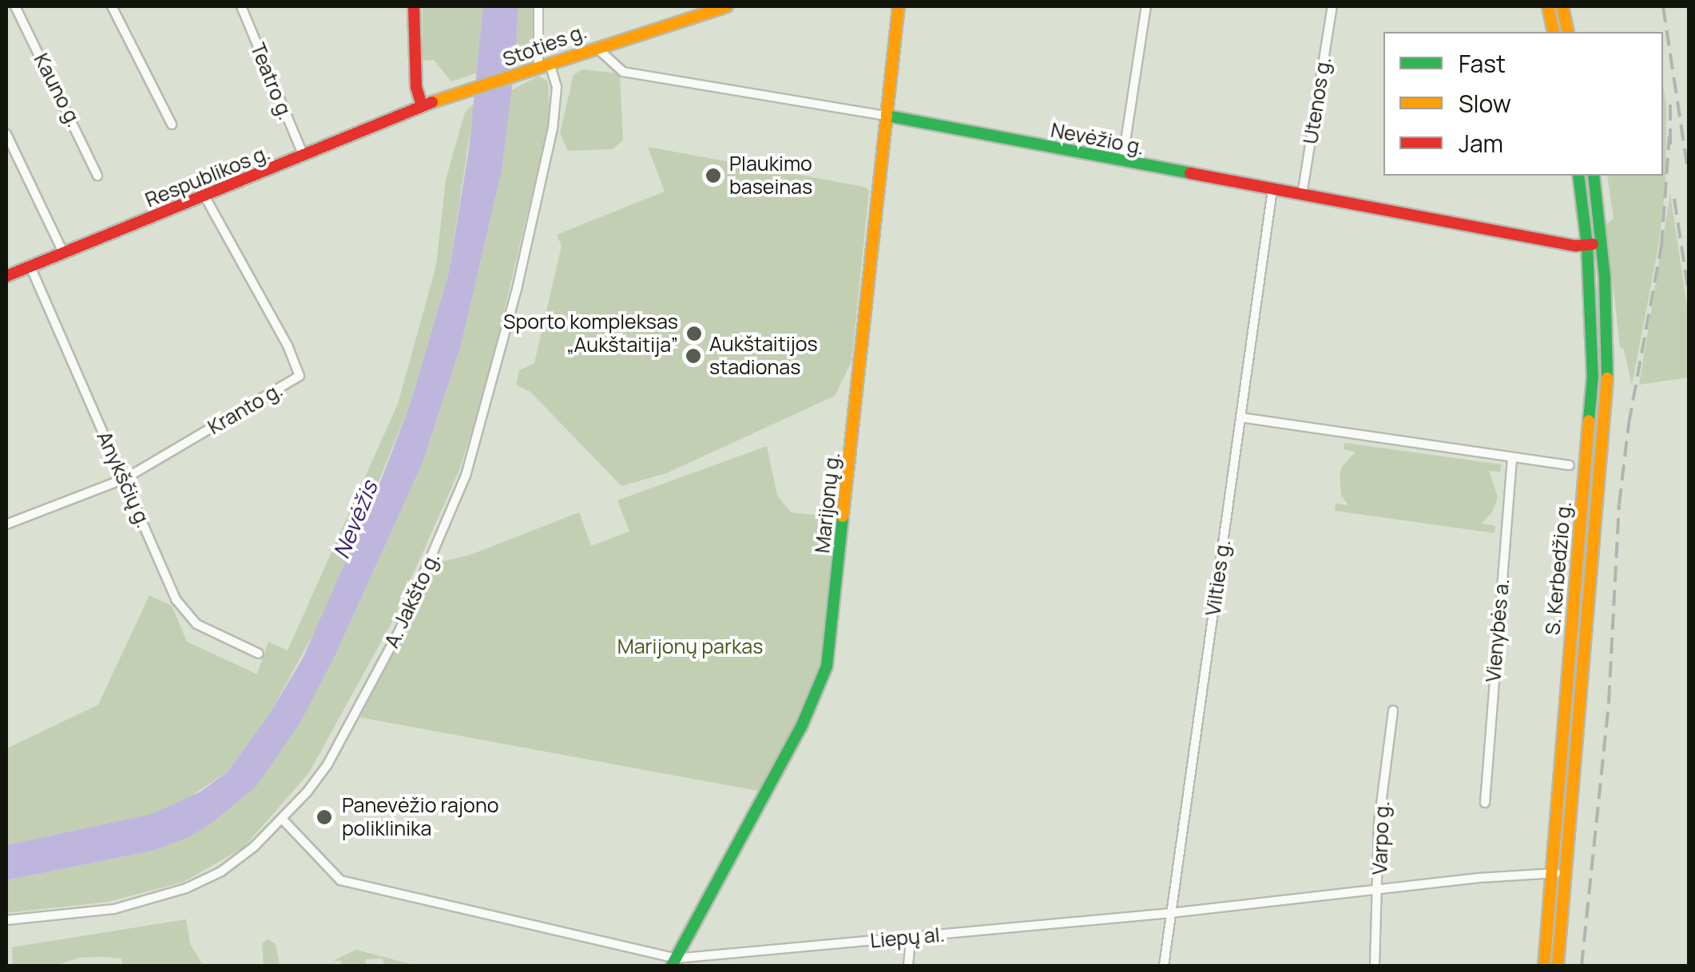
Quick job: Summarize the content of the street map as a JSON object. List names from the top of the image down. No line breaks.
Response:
{"streets":{"main road":["Stoties g.","Nevėžio g.","Respublikos g.","Marijonų g.","S. Kerbedžio g."],"street":["Teatro g.","Kauno g.","Utenos g.","Kranto g.","Anykščių g.","Vilties g.","A. Jakšto g.","Vienybės a.","Varpo g.","Liepų al."]},"crossings":[["Stoties g.","Nevėžio g."],["Stoties g.","Respublikos g."],["Stoties g.","A. Jakšto g."],["Teatro g.","Respublikos g."],["Utenos g.","Nevėžio g."],["Nevėžio g.","Marijonų g."],["Nevėžio g.","S. Kerbedžio g."],["Nevėžio g.","Vilties g."],["Respublikos g.","Kranto g."],["Respublikos g.","Anykščių g."],["Kranto g.","Anykščių g."],["Marijonų g.","Liepų al."],["S. Kerbedžio g.","Liepų al."],["Vilties g.","Liepų al."],["A. Jakšto g.","Liepų al."],["Varpo g.","Liepų al."]],"water":["Nevėžis"],"parks":["Marijonų parkas"],"places":["Plaukimo baseinas","Sporto kompleksas „Aukštaitija”","Aukštaitijos stadionas","Panevėžio rajono poliklinika"],"legend":["Fast","Slow","Jam"]}
